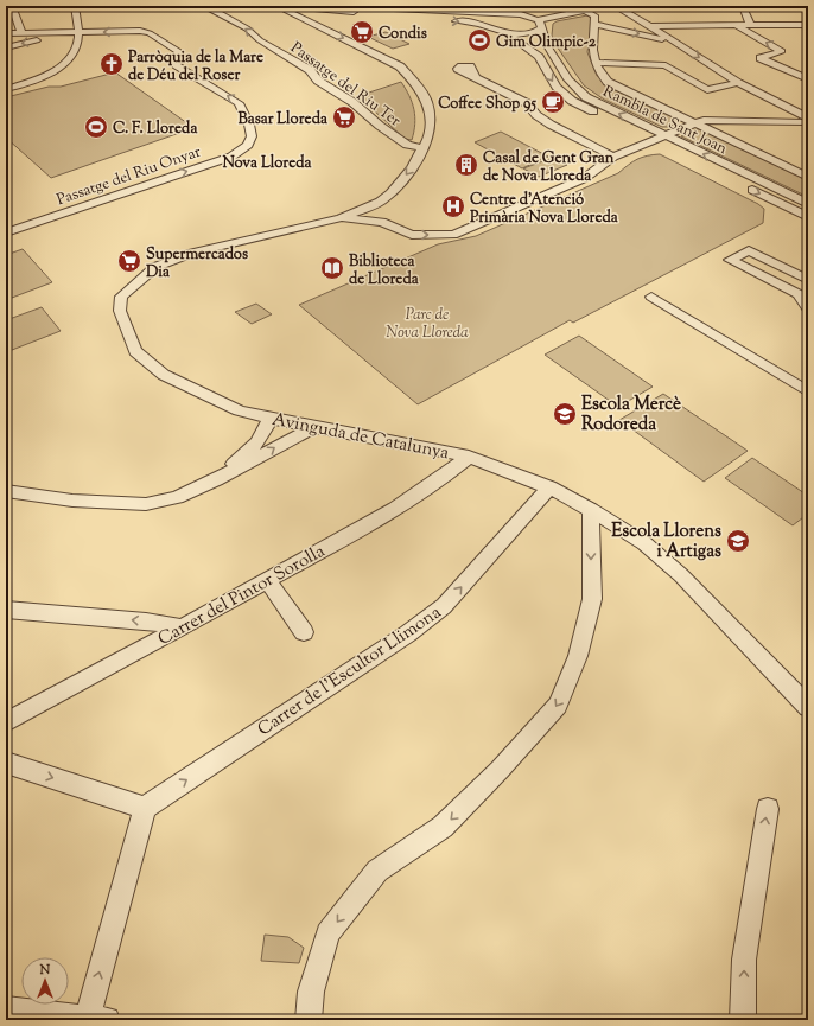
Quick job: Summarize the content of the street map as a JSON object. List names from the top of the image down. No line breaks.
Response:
{"streets":{"street":["Passatge del Riu Ter","Rambla de Sant Joan","Passatge del Riu Onyar","Avinguda de Catalunya","Carrer del Pintor Sorolla","Carrer de l'Escultor Llimona"]},"crossings":[["Passatge del Riu Ter","Avinguda de Catalunya"],["Rambla de Sant Joan","Avinguda de Catalunya"],["Avinguda de Catalunya","Carrer del Pintor Sorolla"],["Avinguda de Catalunya","Carrer de l'Escultor Llimona"]],"one_way":["Passatge del Riu Ter","Carrer de l'Escultor Llimona"],"districts":["Nova Lloreda"],"parks":["Parc de Nova Lloreda"],"places":{"supermarket":["Condis","Basar Lloreda","Supermercados Dia"],"sports":["Gim Olimpic-2","C. F. Lloreda"],"church":["Parròquia de la Mare de Déu del Roser"],"cafe":["Coffee Shop 95"],"building":["Casal de Gent Gran de Nova Lloreda"],"hospital":["Centre d'Atenció Primària Nova Lloreda"],"library":["Biblioteca de Lloreda"],"school or university":["Escola Mercè Rodoreda","Escola Llorens i Artigas"]},"north":"top"}
